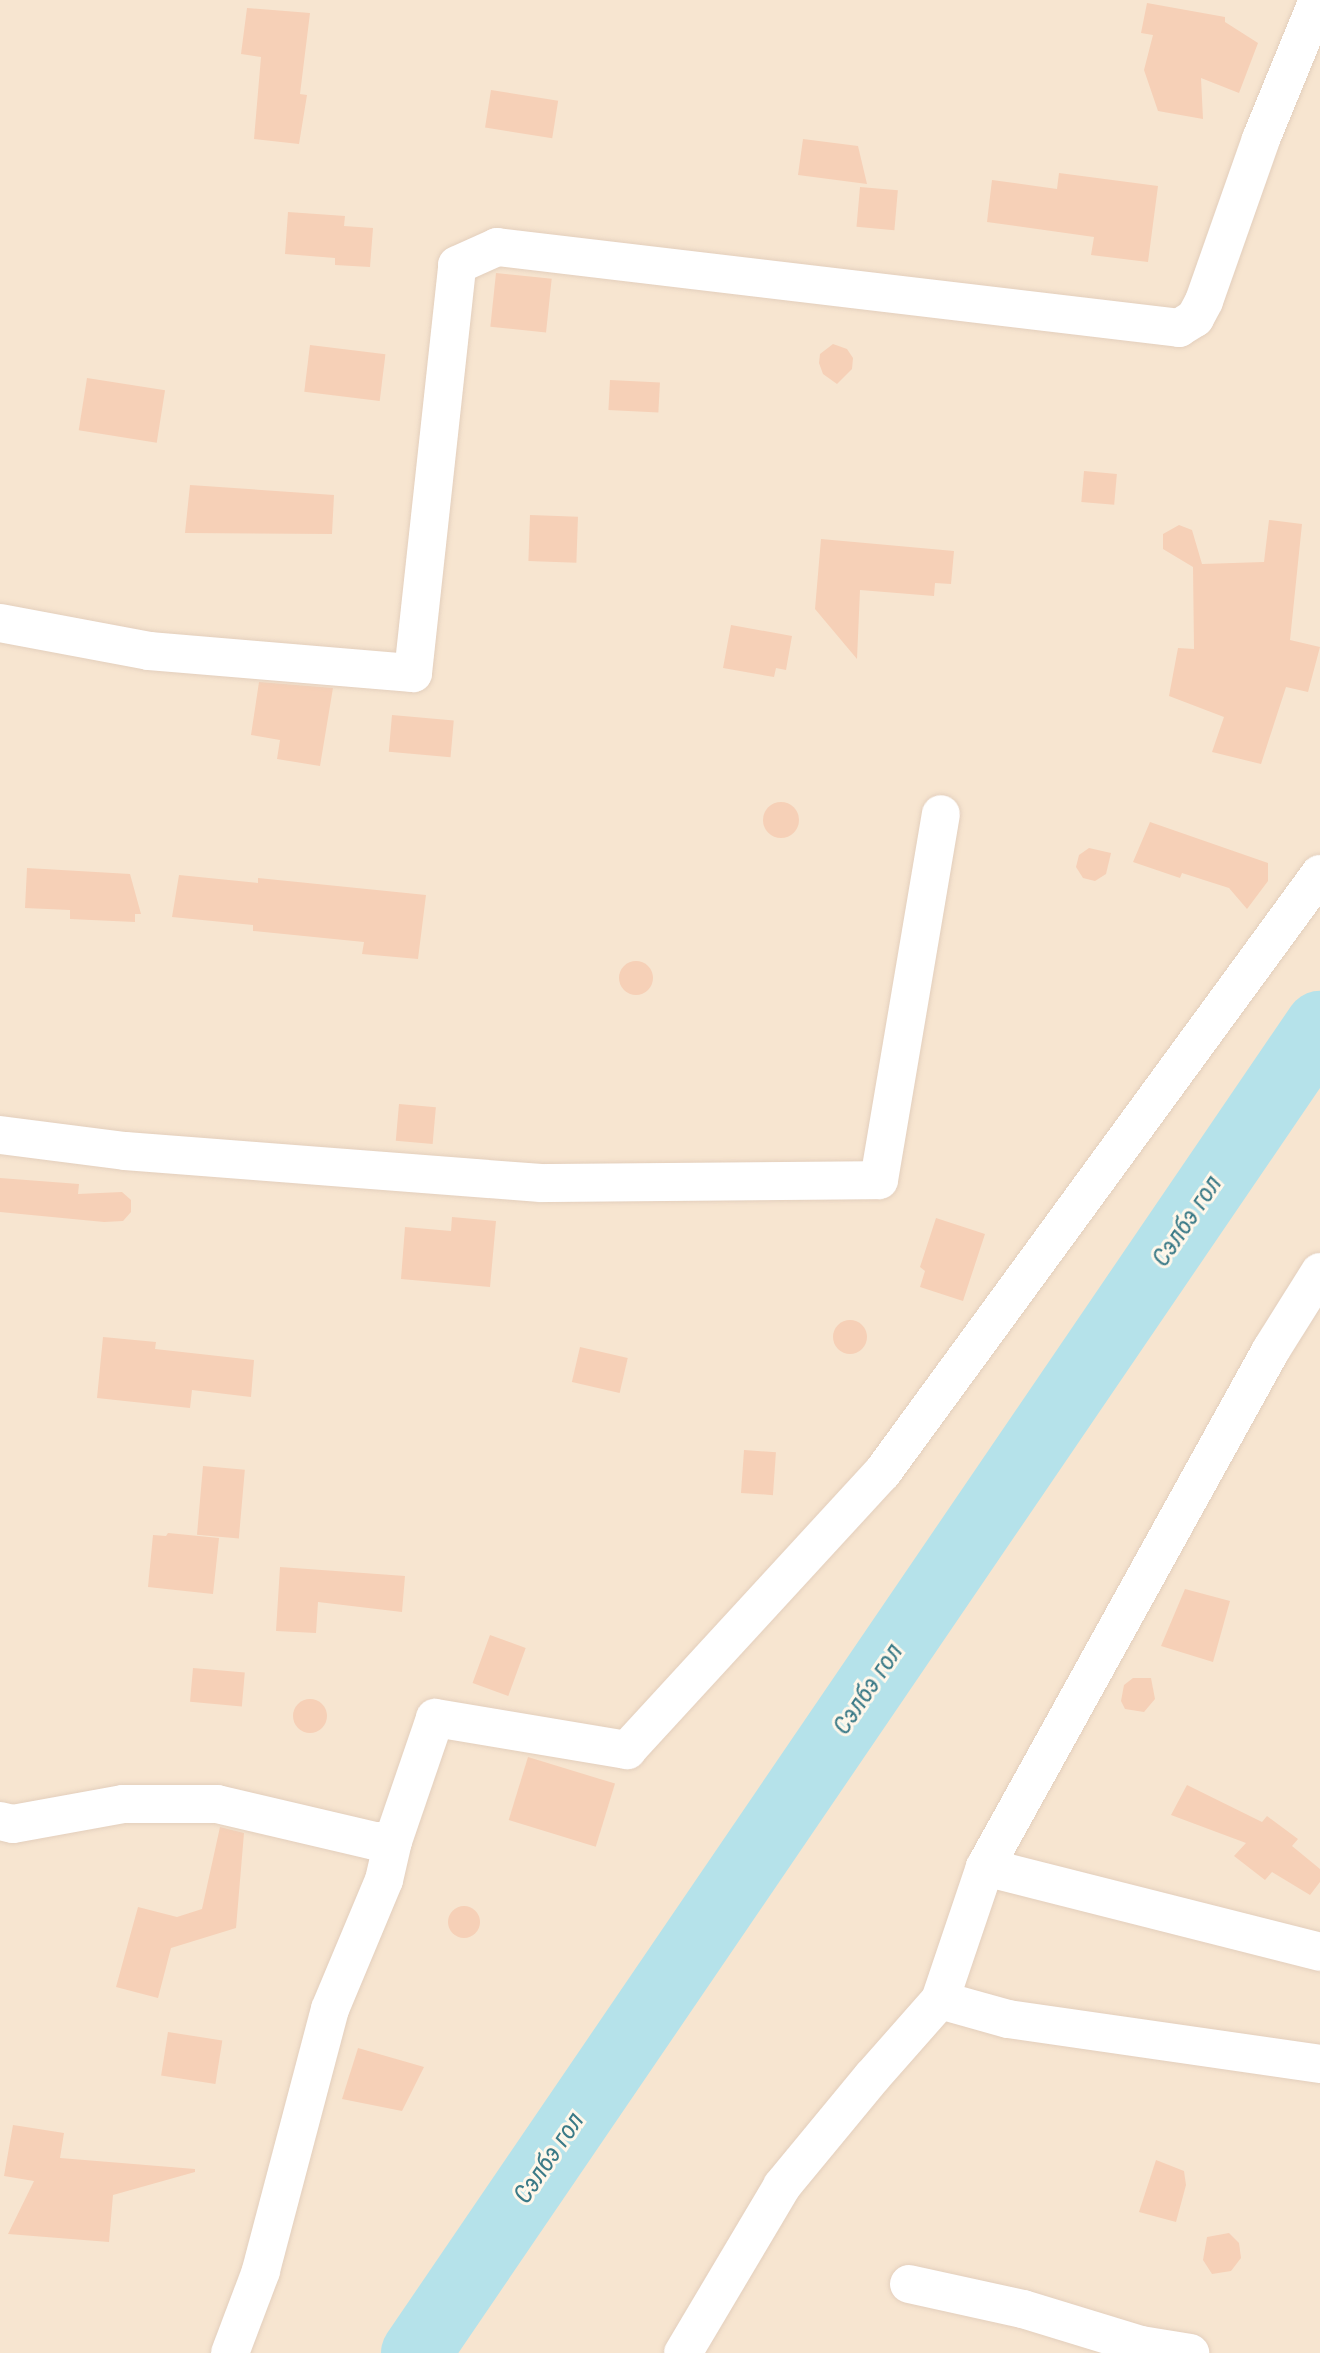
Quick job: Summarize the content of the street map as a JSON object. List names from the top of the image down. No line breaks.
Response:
{"water":["Сэлбэ гол"]}
